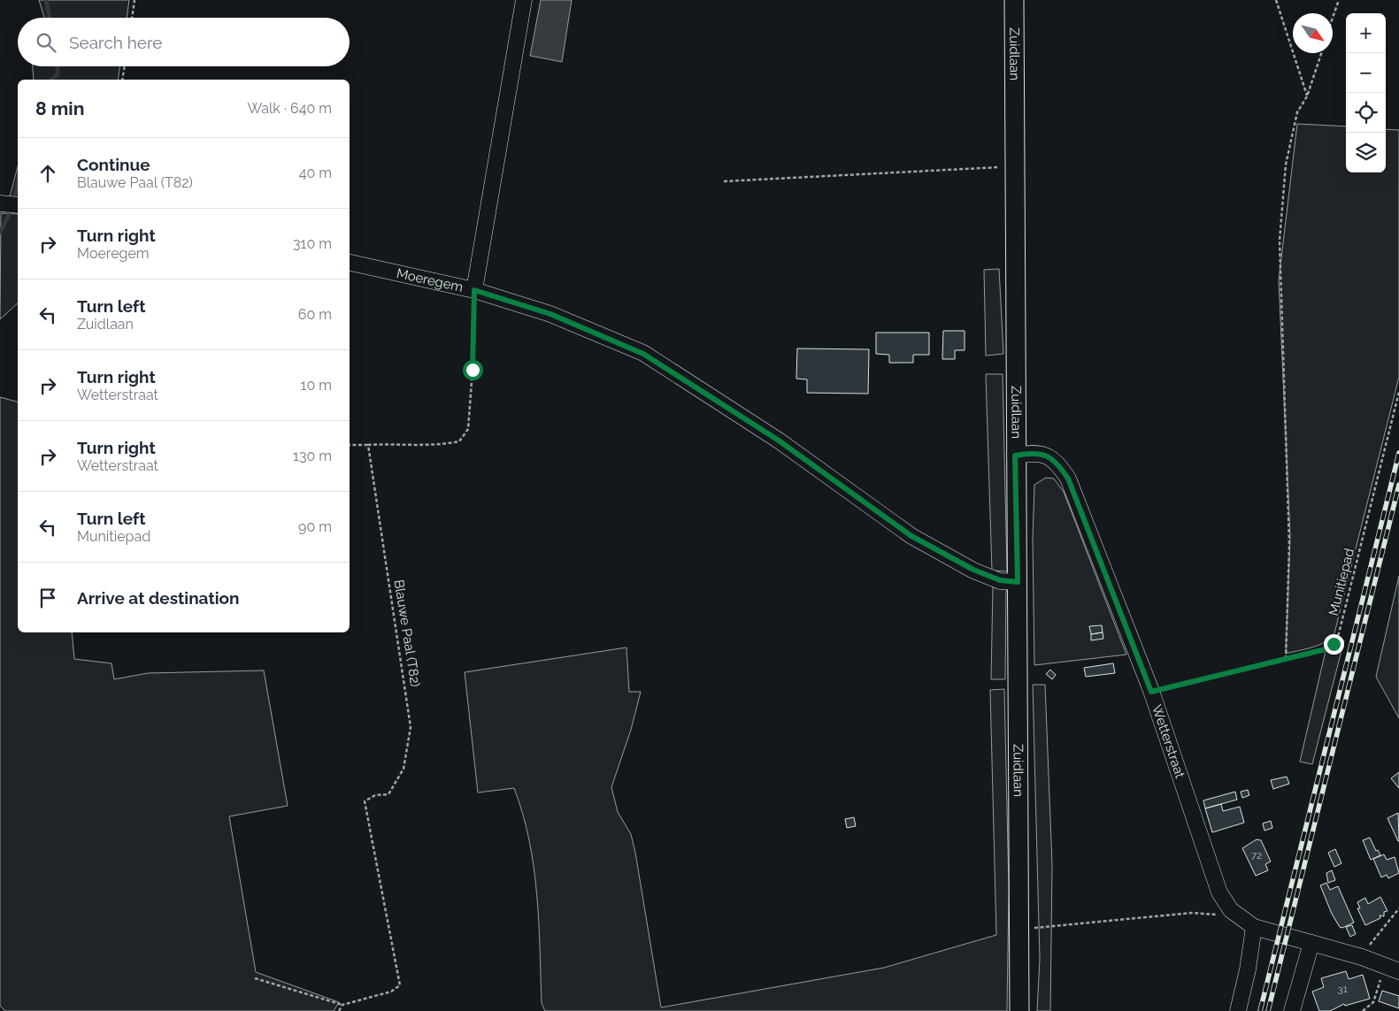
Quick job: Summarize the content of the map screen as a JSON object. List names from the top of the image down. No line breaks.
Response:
{"streets":{"main road":["Zuidlaan"],"street":["Moeregem","Wetterstraat"],"path":["Munitiepad","Blauwe Paal (T82)"]},"crossings":[["Zuidlaan","Moeregem"],["Zuidlaan","Wetterstraat"],["Munitiepad","Wetterstraat"]],"house_numbers":["72","31"],"north":"bottom right","page":{"map_buttons":["+","−"],"search":"Search here","heading":["8 min","Walk · 640 m"],"list":[["Continue","Blauwe Paal (T82)","40 m"],["Turn right","Moeregem","310 m"],["Turn left","Zuidlaan","60 m"],["Turn right","Wetterstraat","10 m"],["Turn right","Wetterstraat","130 m"],["Turn left","Munitiepad","90 m"],"Arrive at destination"]}}
